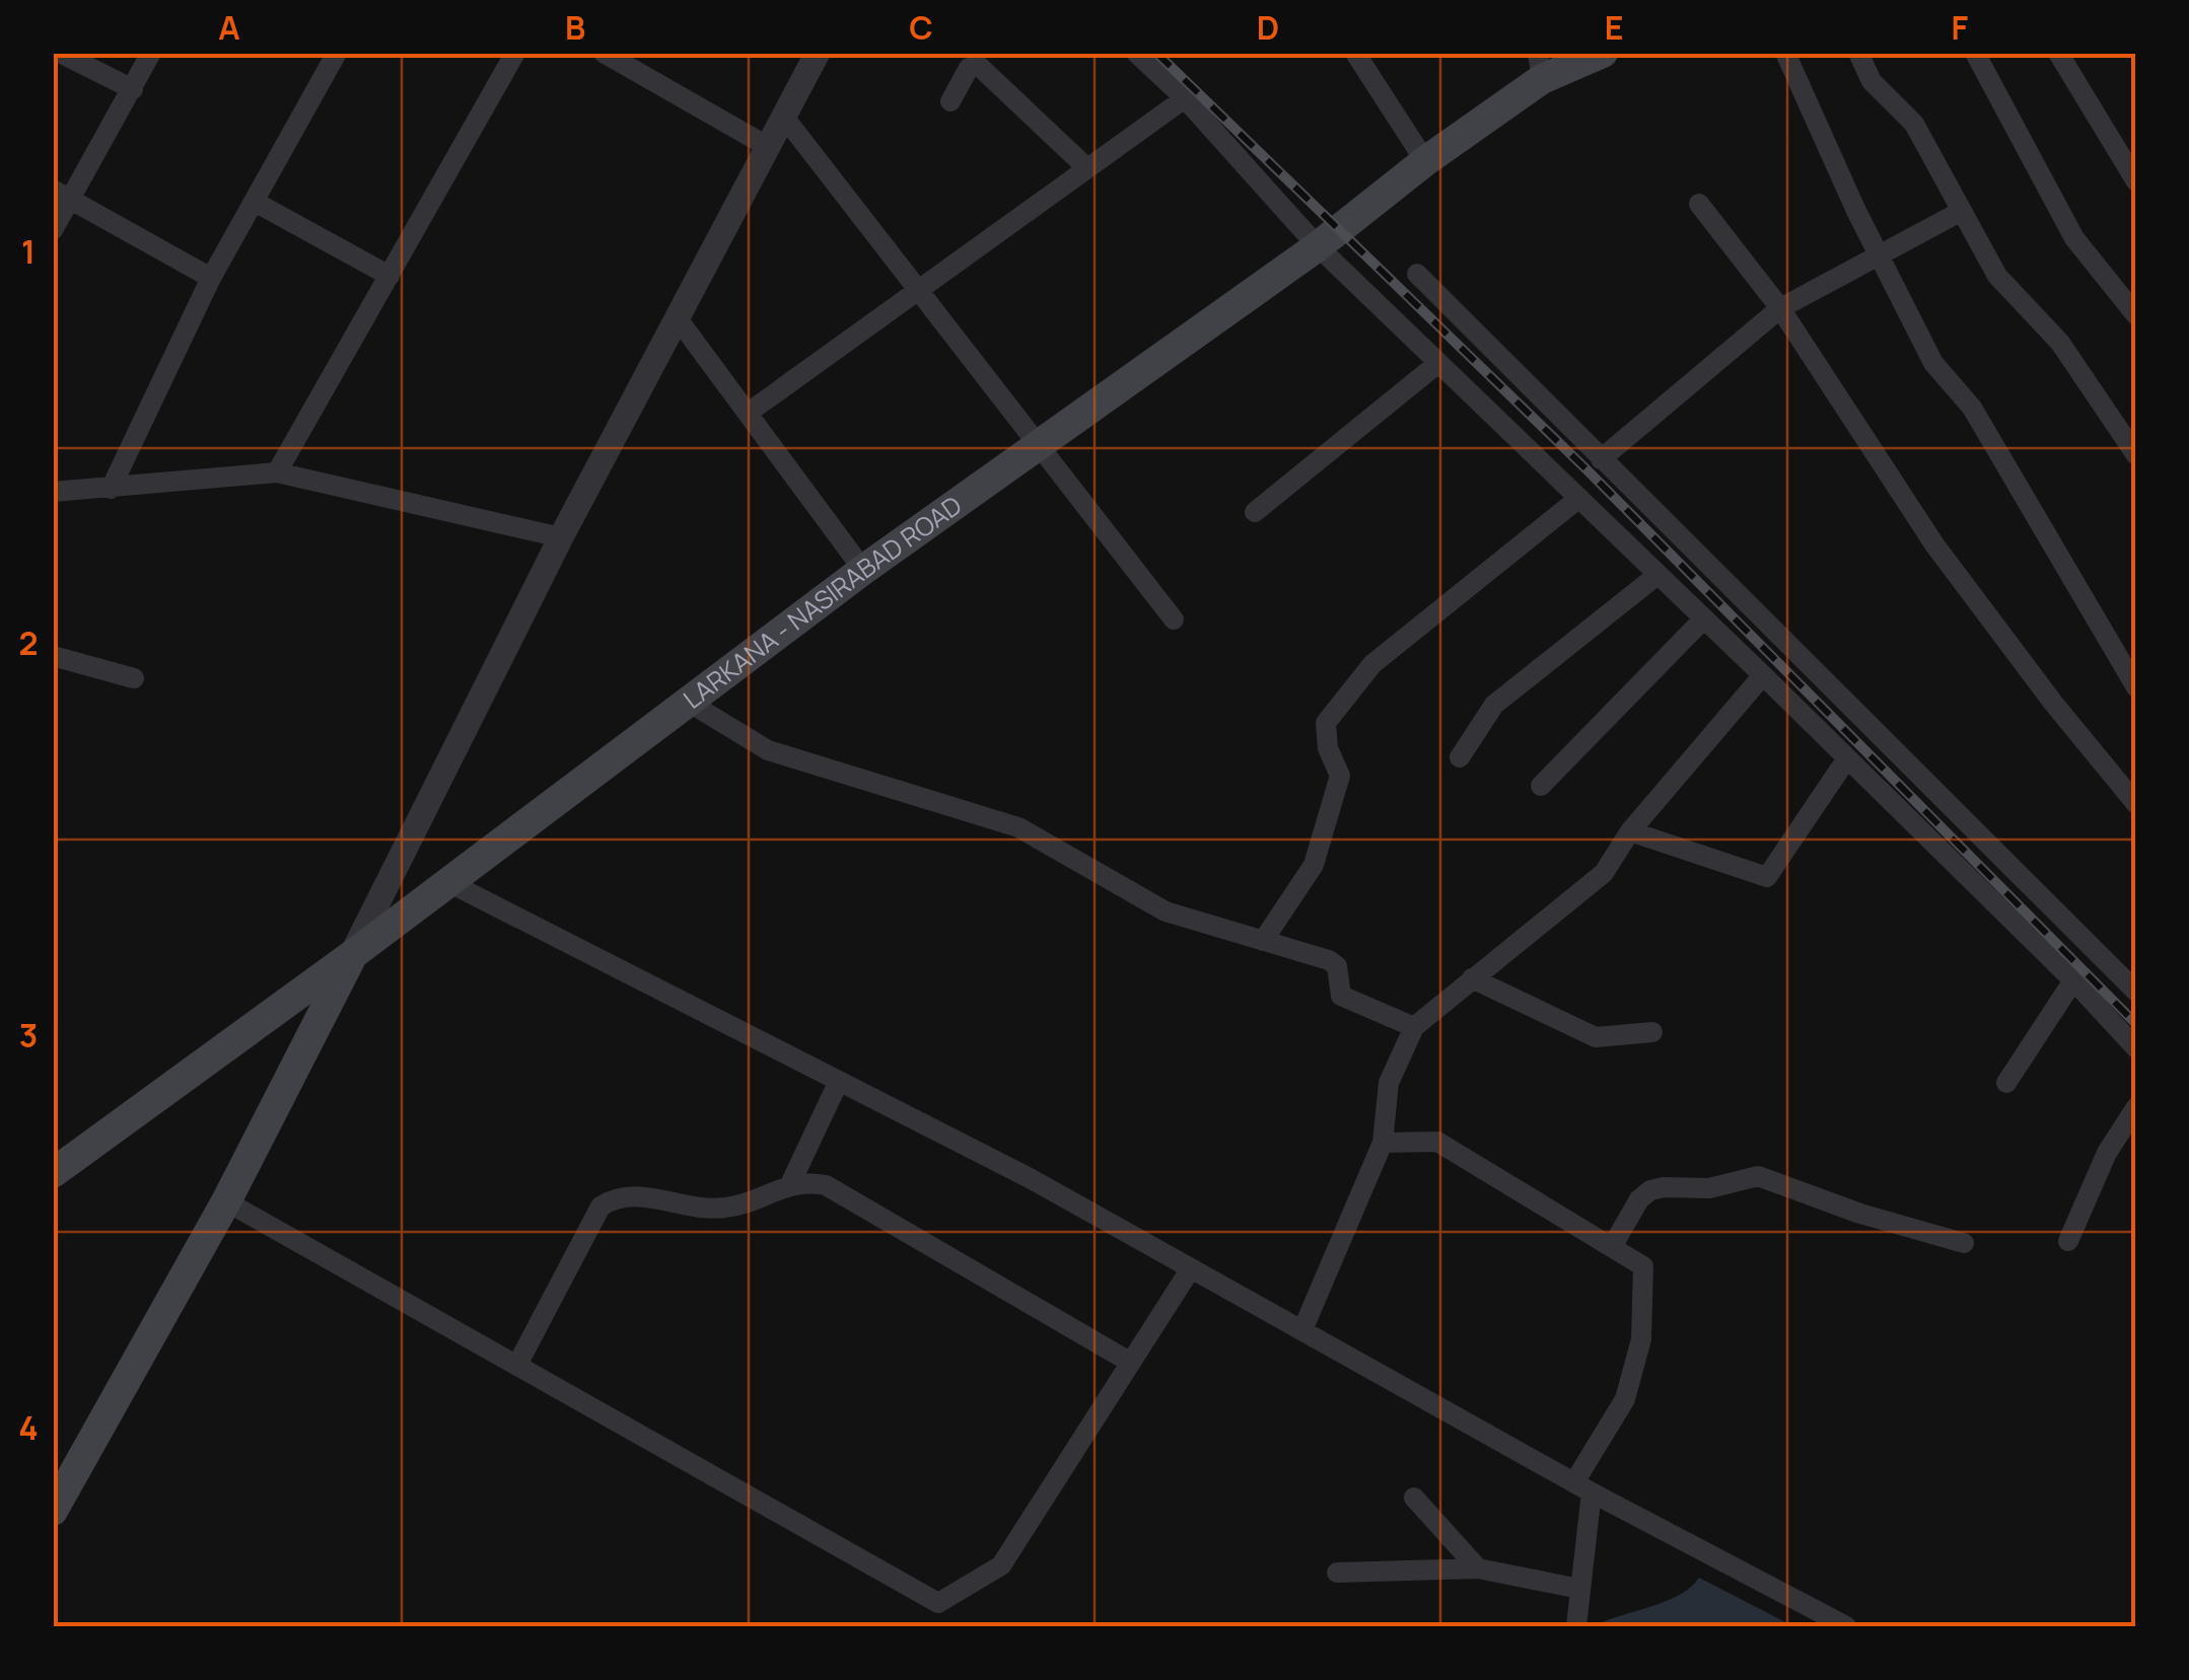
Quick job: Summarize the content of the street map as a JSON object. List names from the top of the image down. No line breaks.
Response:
{"streets":{"main road":["LARKANA - NASIRABAD ROAD"]},"grid":{"columns":["A","B","C","D","E","F"],"rows":["1","2","3","4"]}}
